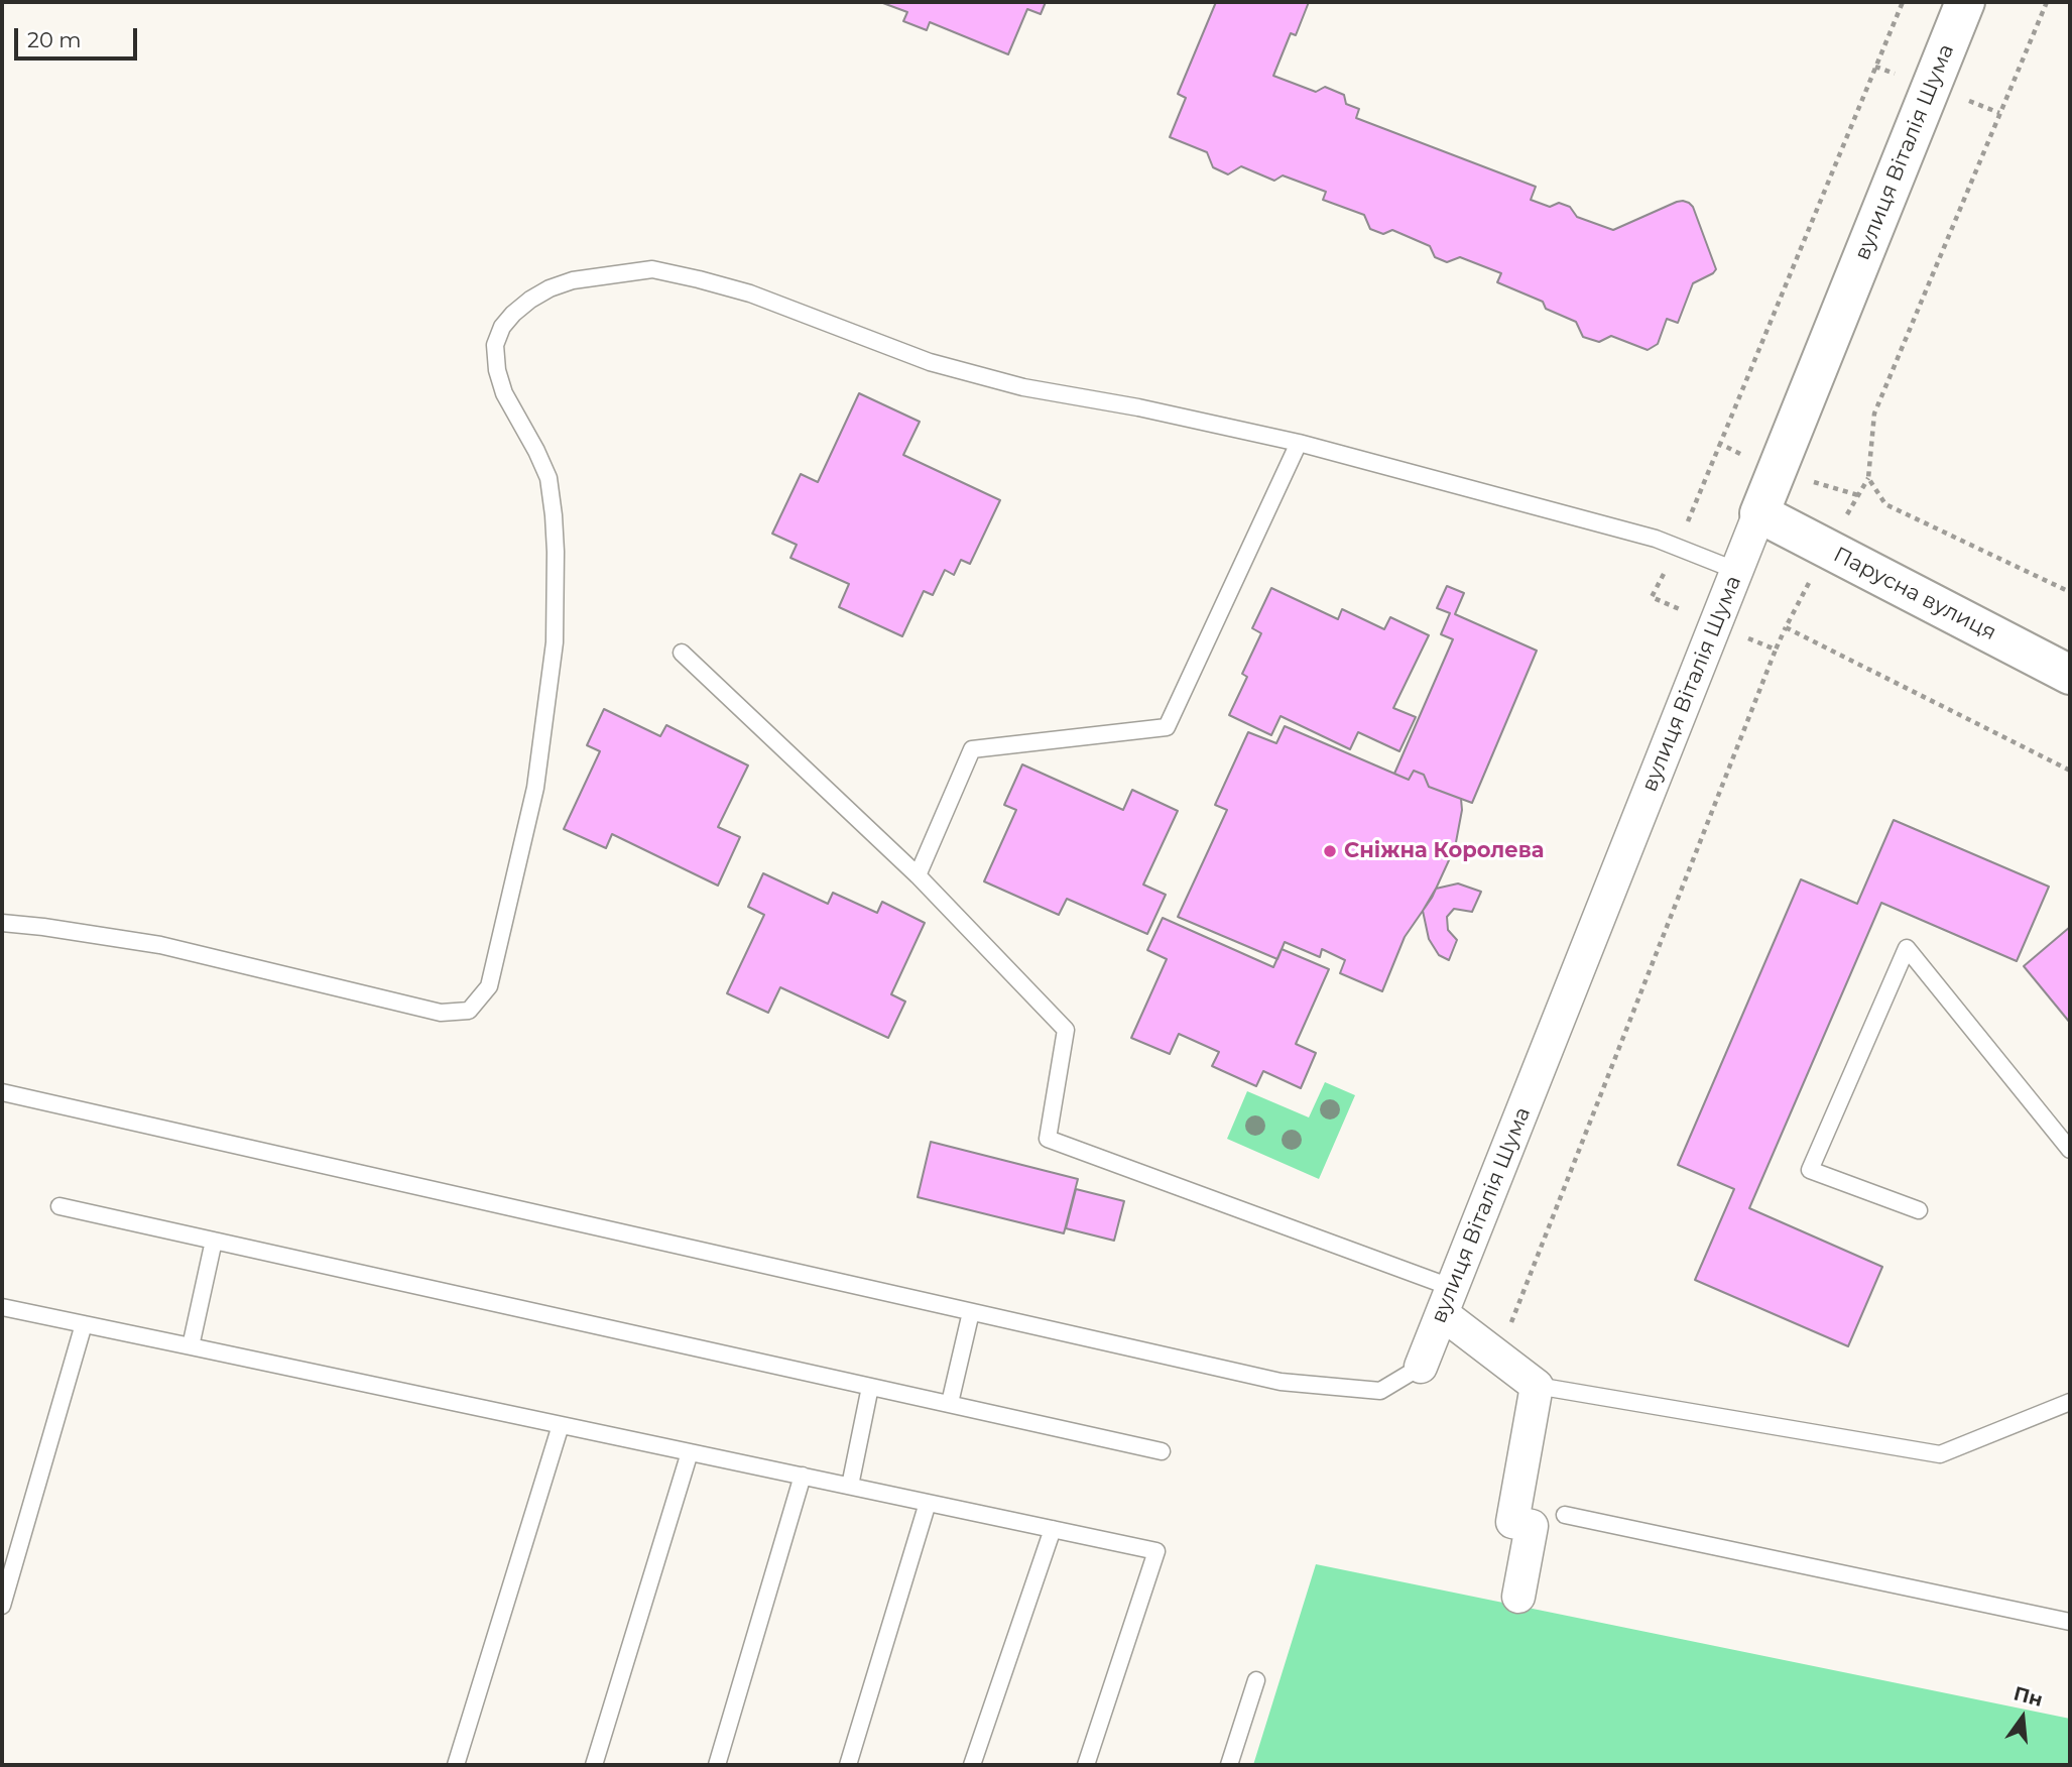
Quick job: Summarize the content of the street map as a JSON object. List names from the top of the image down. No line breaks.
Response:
{"streets":{"street":["вулиця Віталія Шума","Парусна вулиця"]},"crossings":[["вулиця Віталія Шума","Парусна вулиця"]],"places":["Сніжна Королева"],"scale_bar":"20 m","north":"top"}
